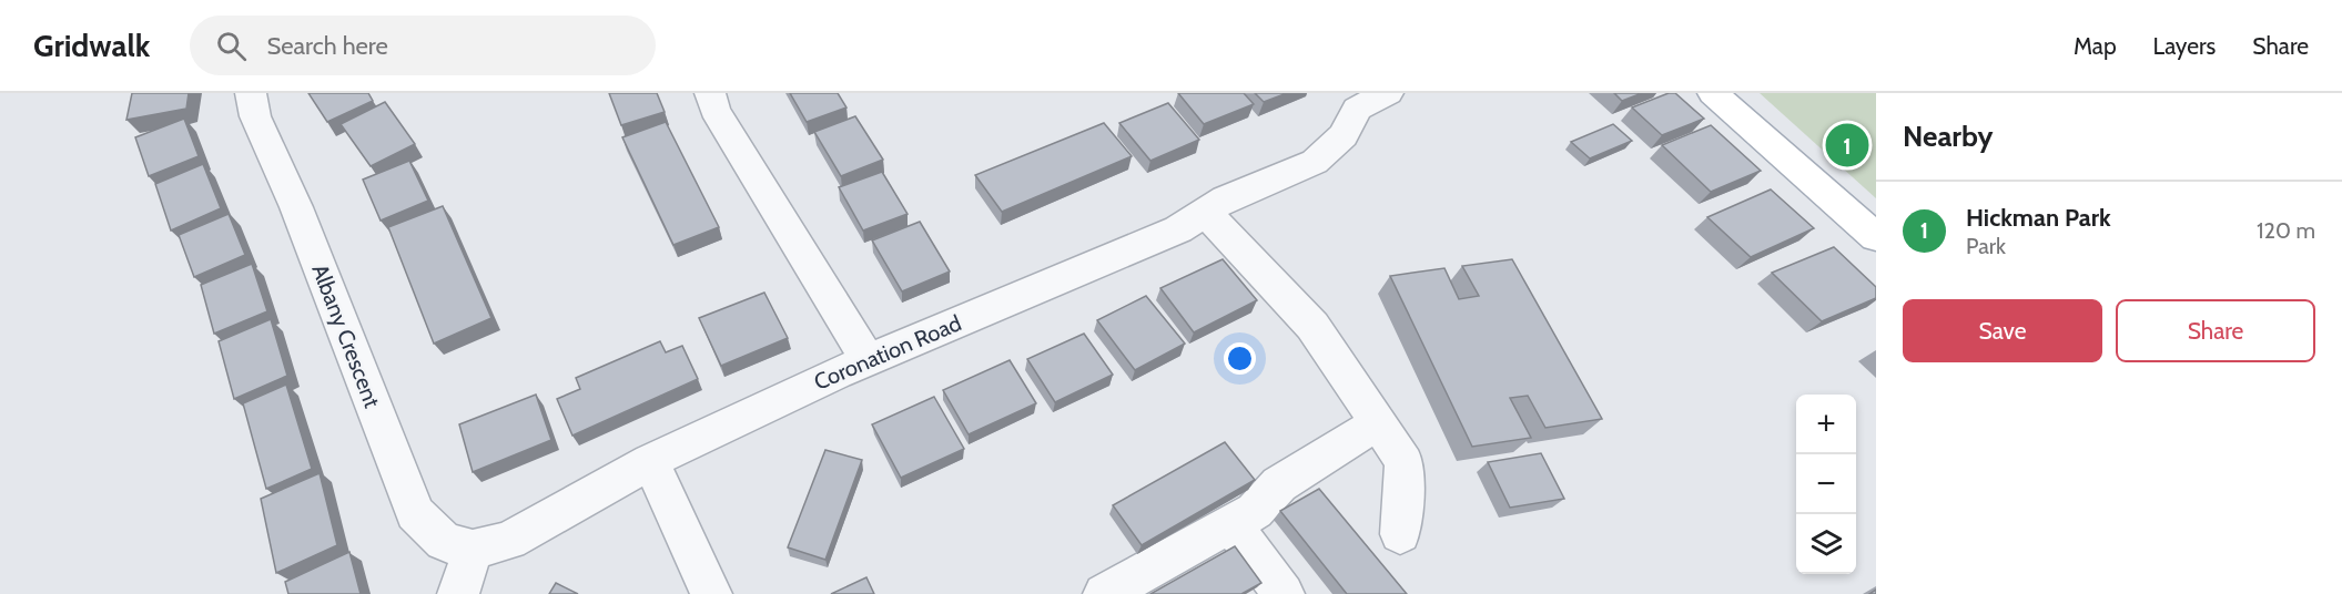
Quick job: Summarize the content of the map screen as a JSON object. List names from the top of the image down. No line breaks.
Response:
{"streets":{"street":["Albany Crescent","Coronation Road"]},"crossings":[["Albany Crescent","Coronation Road"]],"page":{"header":"Gridwalk","search":"Search here","nav":["Map","Layers","Share"],"heading":"Nearby","pins":"1","list":[{"mark":"1","name":"Hickman Park","note":"Park","value":"120 m"}],"buttons":["Save","Share"],"map_buttons":["+","−"]}}
